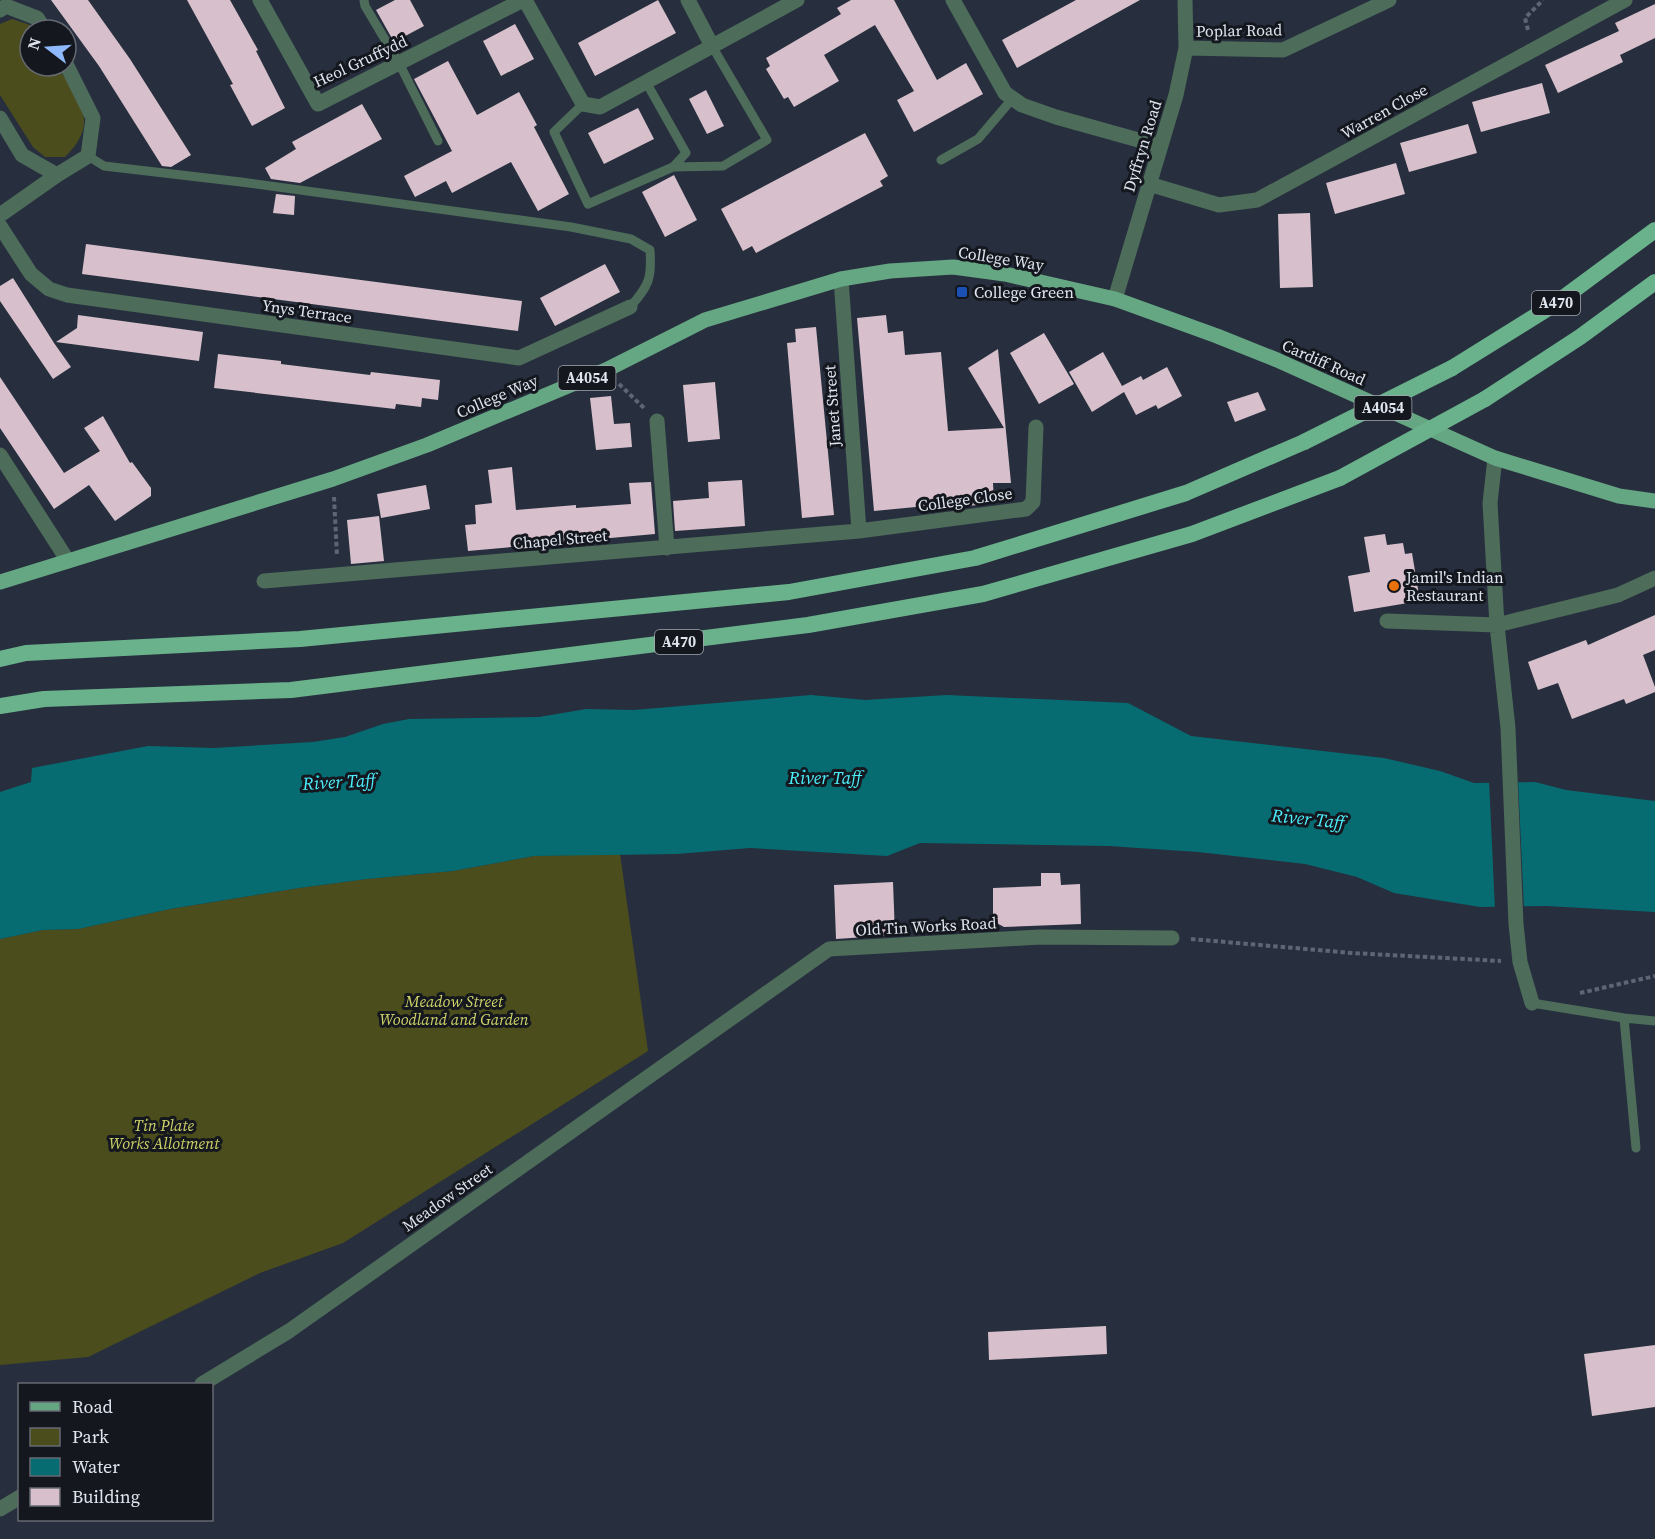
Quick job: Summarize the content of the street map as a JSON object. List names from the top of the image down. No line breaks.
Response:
{"streets":{"highway":["A470"],"main road":["College Way","Cardiff Road","A4054"],"street":["Poplar Road","Heol Gruffydd","Warren Close","Dyffryn Road","Ynys Terrace","Janet Street","College Close","Chapel Street","Old Tin Works Road","Meadow Street"]},"crossings":[["Poplar Road","Dyffryn Road"],["Warren Close","Dyffryn Road"],["Dyffryn Road","College Way"],["Dyffryn Road","Cardiff Road"],["College Way","Cardiff Road"],["College Way","A4054"],["College Way","Janet Street"],["Janet Street","College Close"],["Janet Street","Chapel Street"],["College Close","Chapel Street"],["Old Tin Works Road","Meadow Street"]],"water":["River Taff"],"parks":["Meadow Street Woodland and Garden","Tin Plate Works Allotment"],"places":{"transit":["College Green"],"other":["Jamil's Indian Restaurant"]},"legend":["Road","Park","Water","Building"],"north":"left"}
